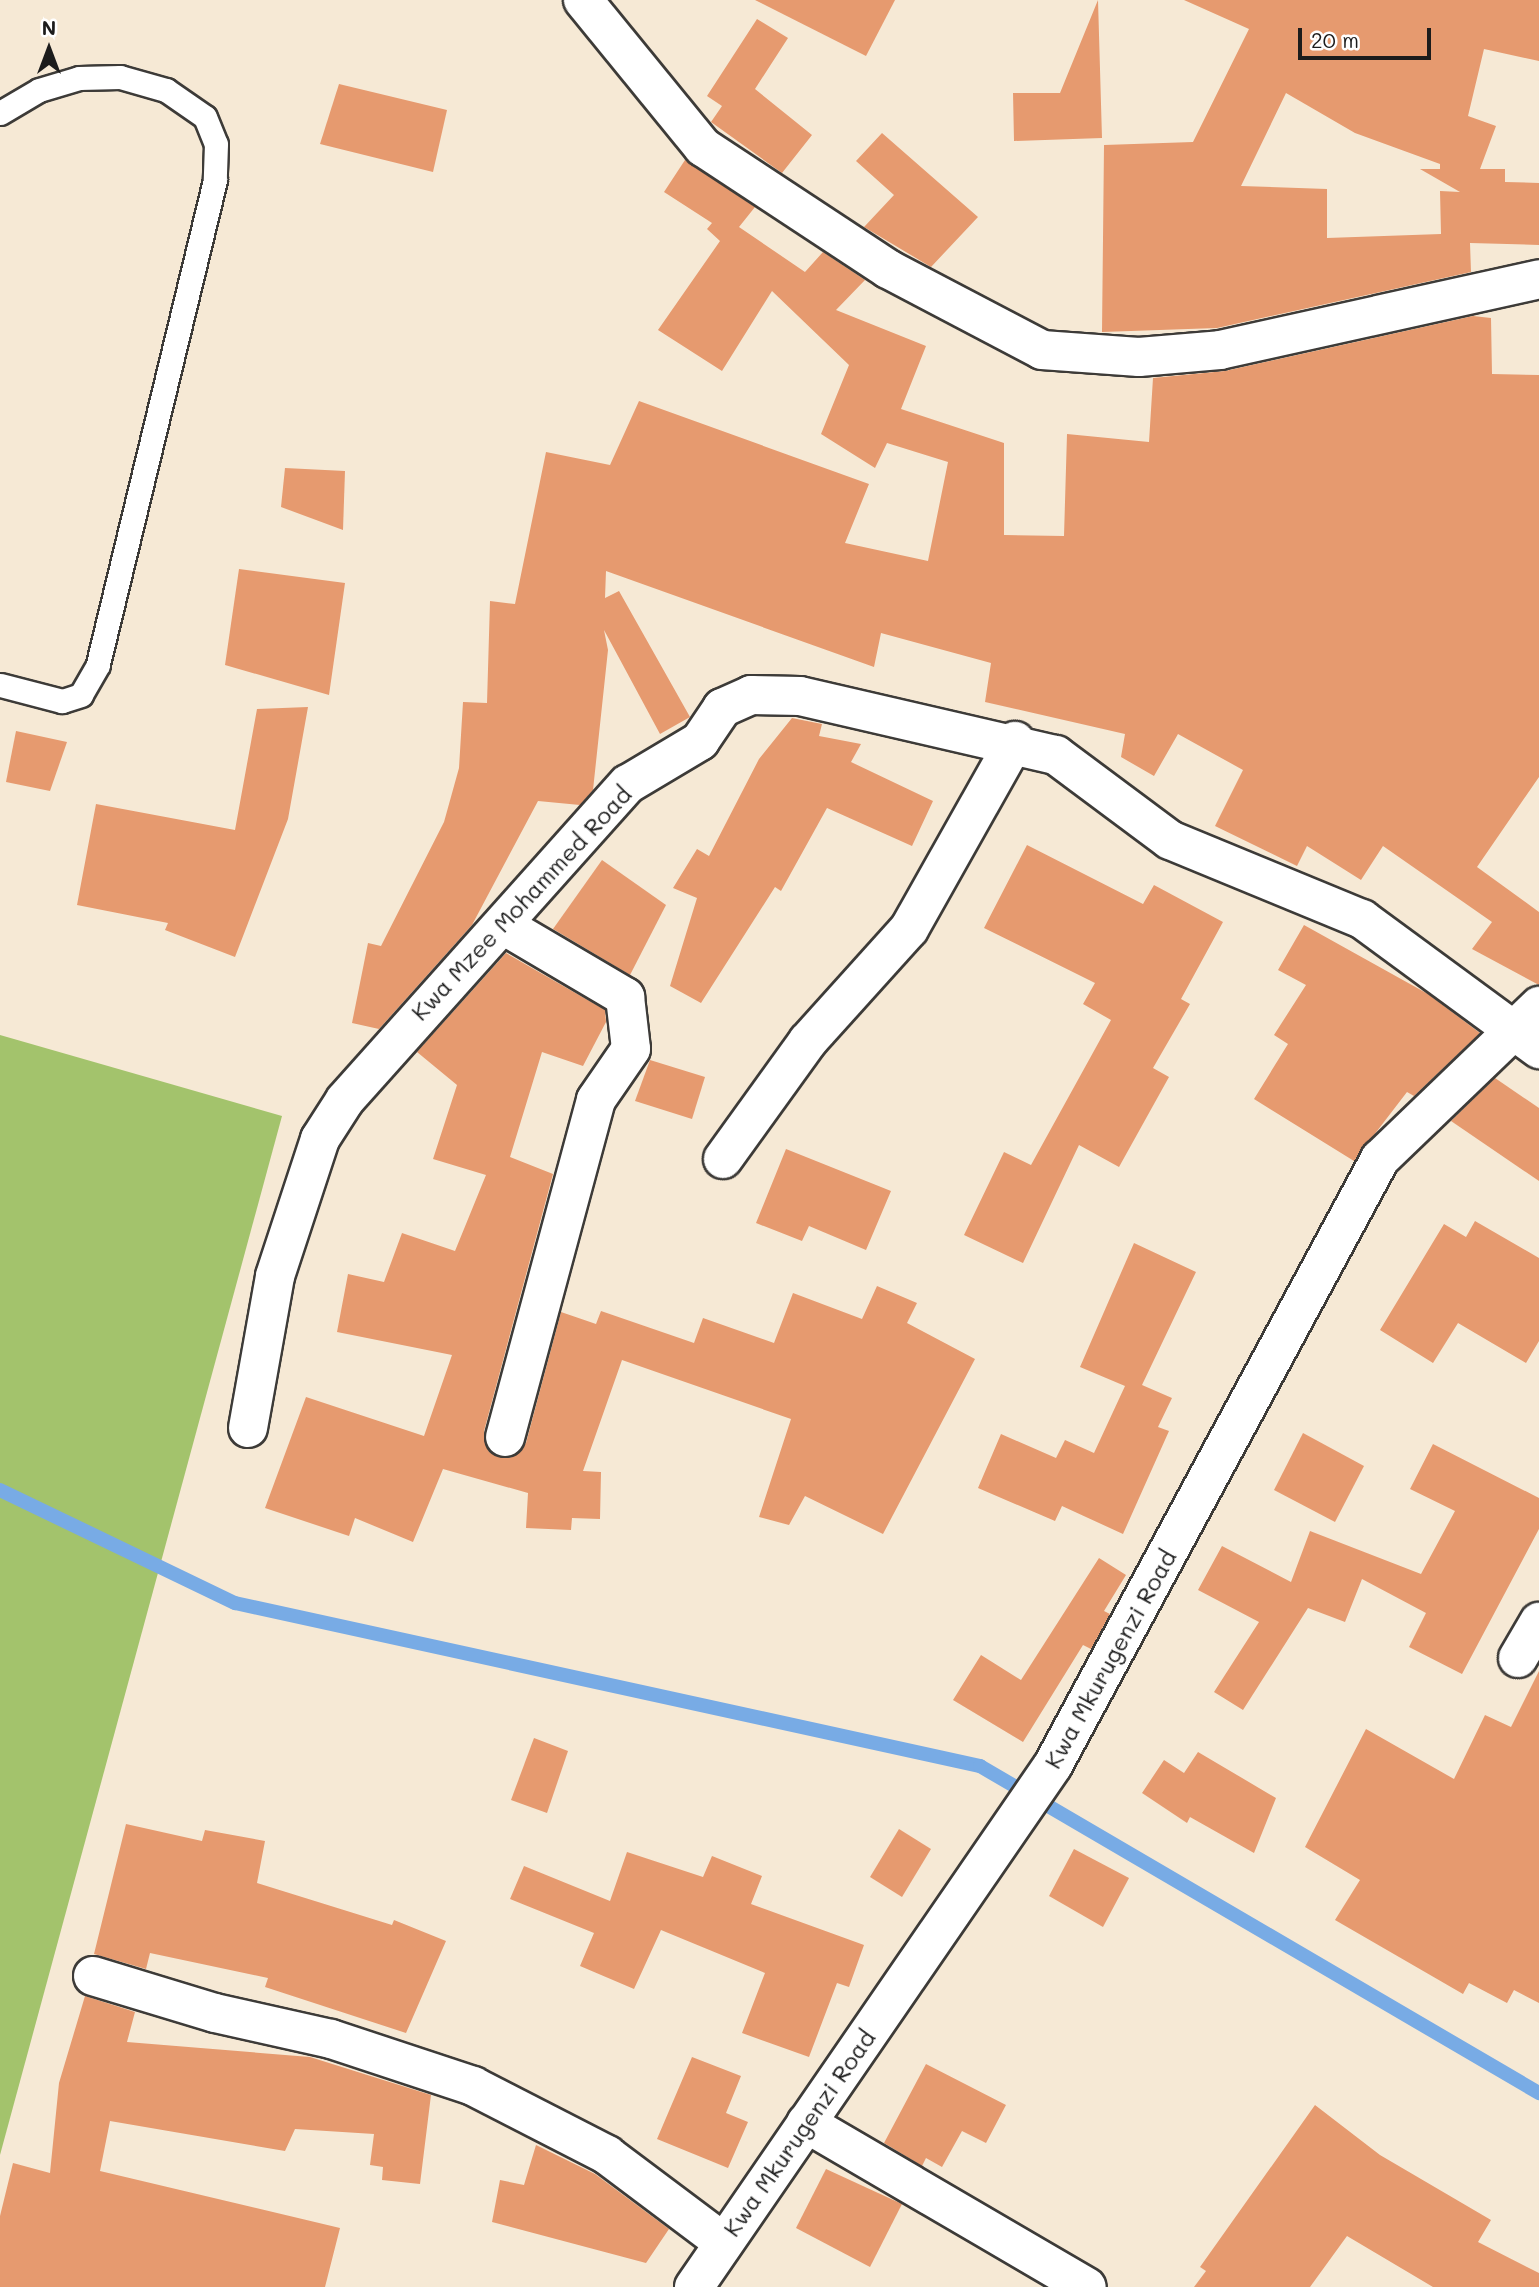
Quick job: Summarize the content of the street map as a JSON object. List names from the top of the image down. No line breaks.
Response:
{"streets":{"street":["Kwa Mzee Mohammed Road","Kwa Mkurugenzi Road"]},"crossings":[["Kwa Mzee Mohammed Road","Kwa Mkurugenzi Road"]],"scale_bar":"20 m","north":"top"}
